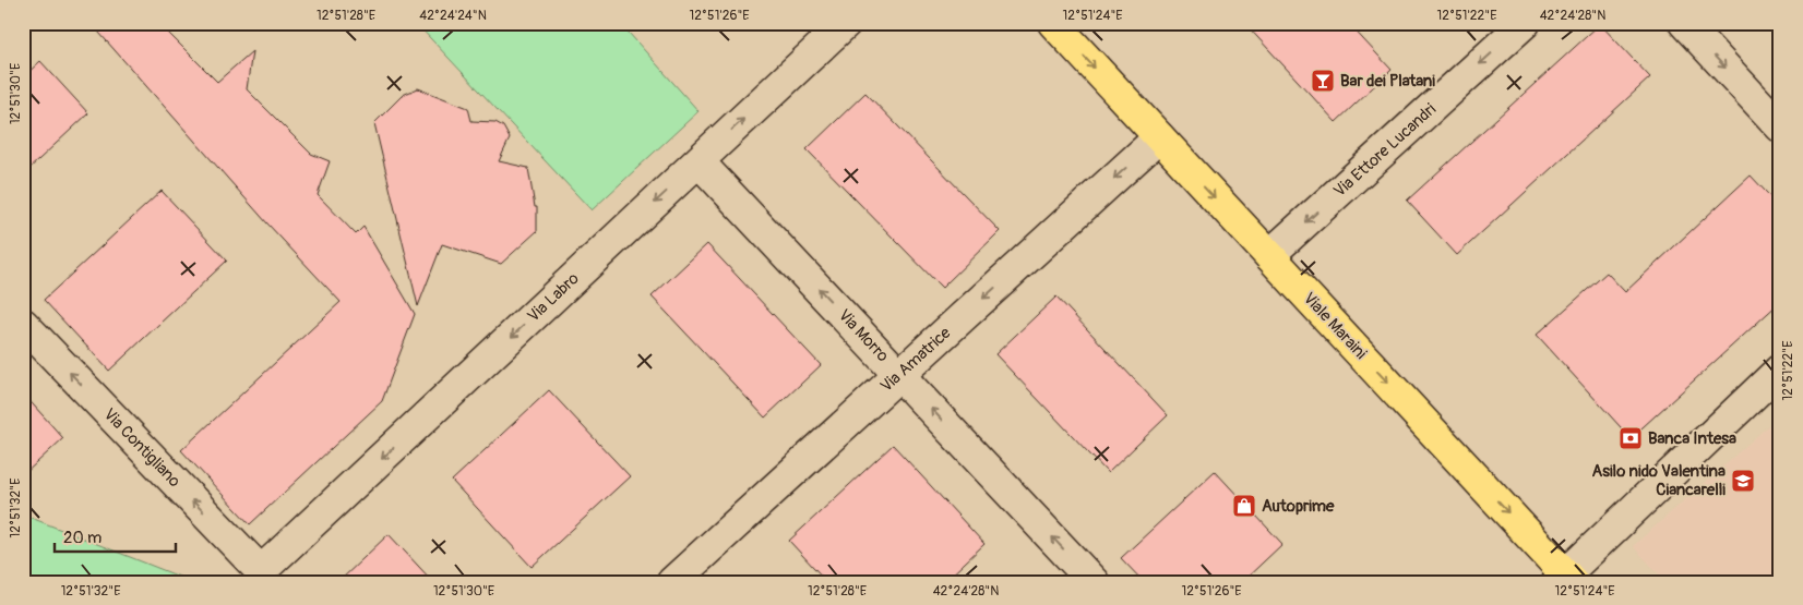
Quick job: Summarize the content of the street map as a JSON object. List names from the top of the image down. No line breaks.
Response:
{"streets":{"main road":["Viale Maraini"],"street":["Via Ettore Lucandri","Via Labro","Via Morro","Via Amatrice","Via Contigliano"]},"crossings":[["Via Ettore Lucandri","Viale Maraini"],["Via Labro","Via Morro"],["Via Labro","Via Contigliano"],["Viale Maraini","Via Amatrice"],["Via Morro","Via Amatrice"]],"one_way":["Via Ettore Lucandri","Viale Maraini","Via Morro","Via Amatrice","Via Contigliano"],"places":{"bar":["Bar dei Platani"],"bank":["Banca Intesa"],"school or university":["Asilo nido Valentina Ciancarelli"],"shop":["Autoprime"]},"scale_bar":"20 m","coordinates":["12°51'28\"E","42°24'24\"N","12°51'26\"E","12°51'24\"E","12°51'22\"E","42°24'28\"N","12°51'30\"E","12°51'32\"E"]}
